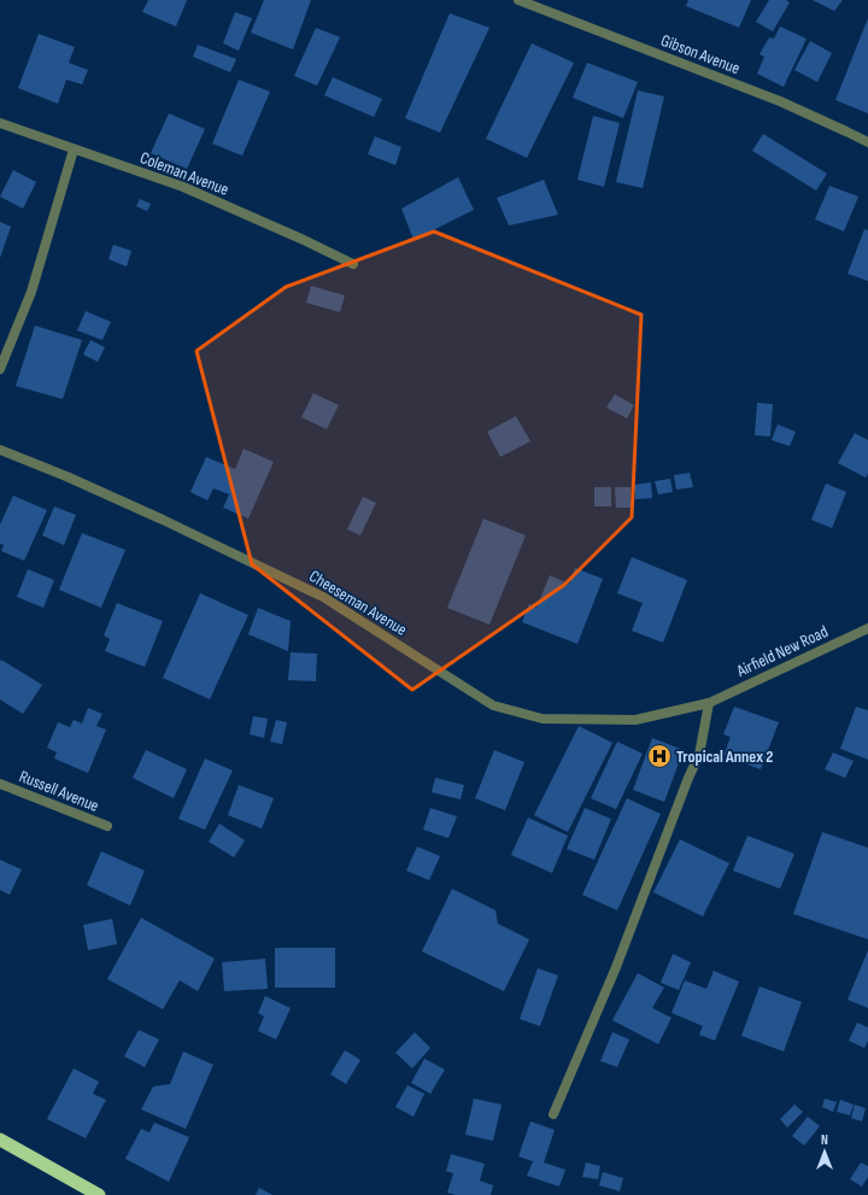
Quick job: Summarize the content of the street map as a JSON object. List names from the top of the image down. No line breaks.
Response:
{"streets":{"street":["Gibson Avenue","Coleman Avenue","Cheeseman Avenue","Airfield New Road","Russell Avenue"]},"crossings":[["Cheeseman Avenue","Airfield New Road"]],"places":{"hospital":["Tropical Annex 2"]},"north":"top"}
